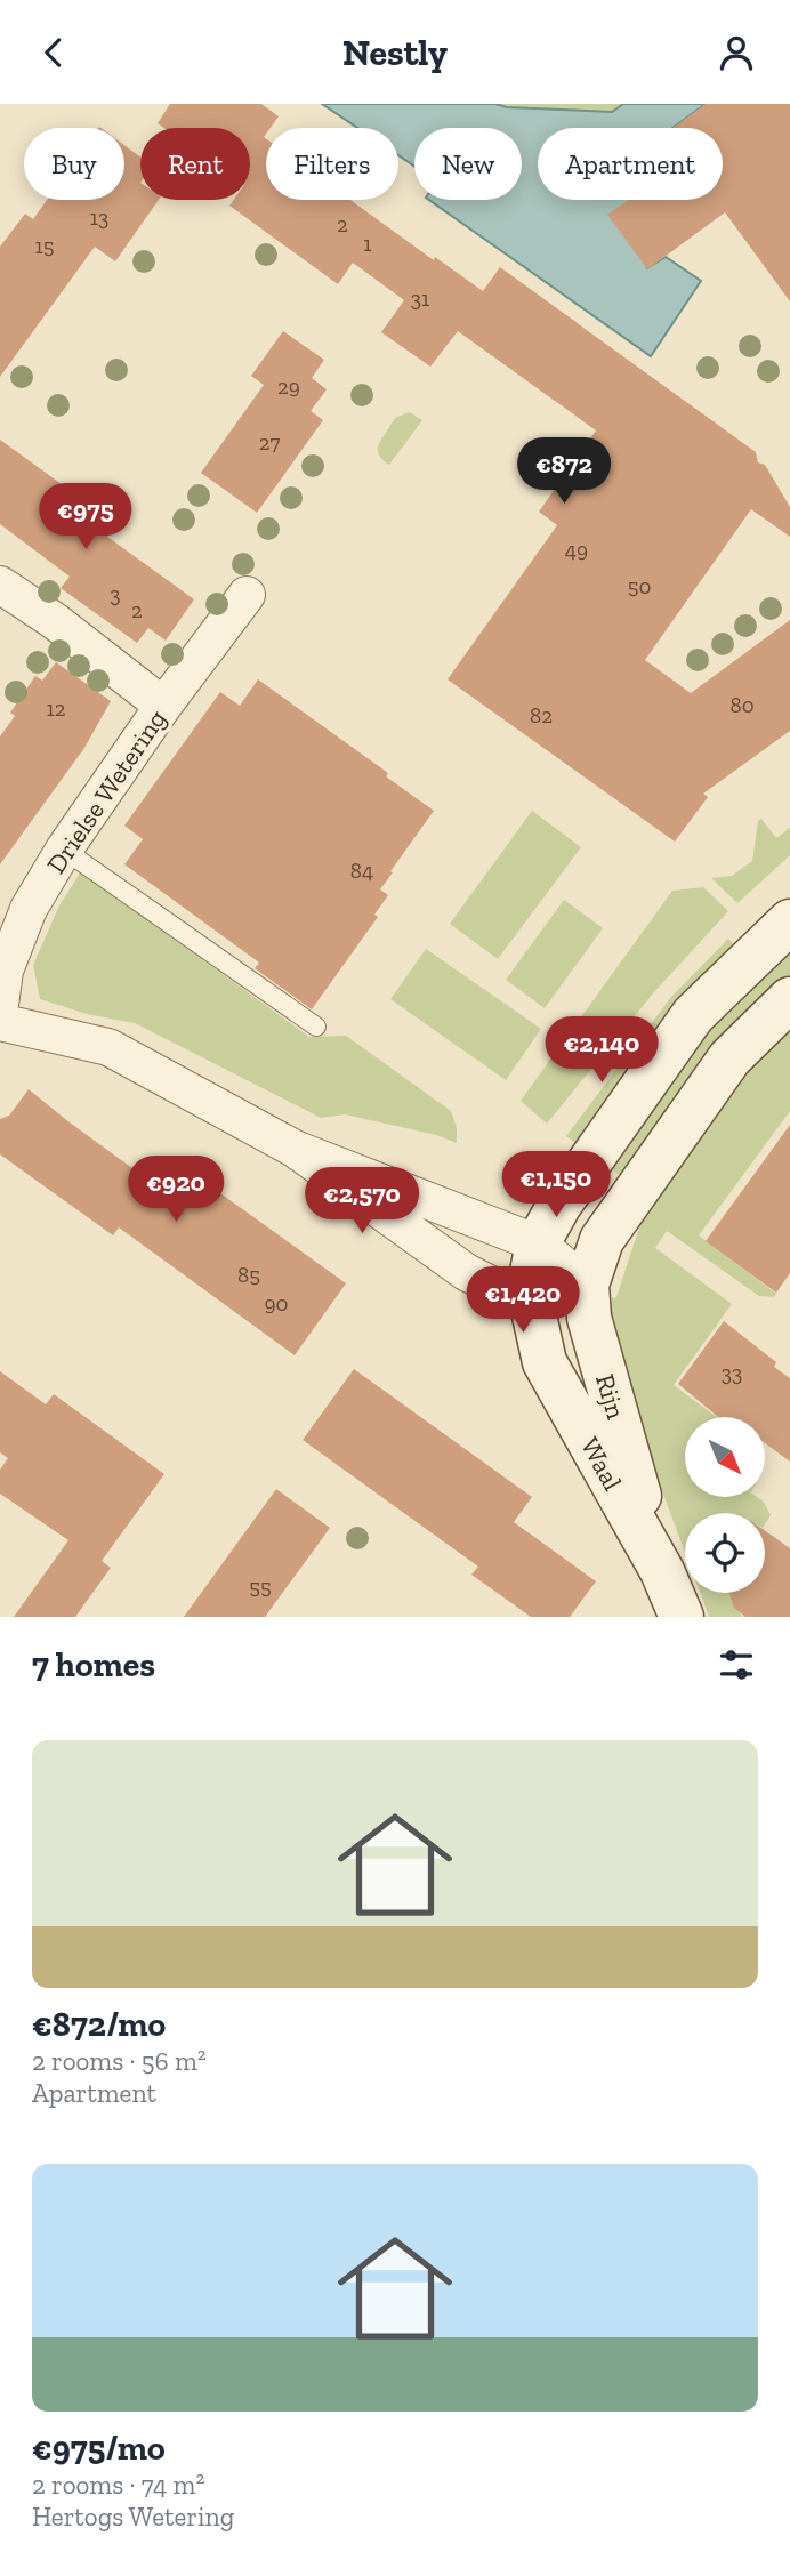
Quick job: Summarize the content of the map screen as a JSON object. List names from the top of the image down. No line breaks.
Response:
{"streets":{"main road":["Rijn","Waal"],"street":["Drielse Wetering"]},"crossings":[["Rijn","Waal"]],"house_numbers":["13","2","1","15","31","29","27","49","50","3","2","80","12","82","84","85","90","33","55"],"north":"bottom right","page":{"header":"Nestly","chip":["Buy","Rent","Filters","New","Apartment"],"price":["€872","€975","€2,140","€1,150","€920","€2,570","€1,420"],"heading":"7 homes","list":[{"name":"€872/mo","note":"2 rooms · 56 m² · Apartment"},{"name":"€975/mo","note":"2 rooms · 74 m² · Hertogs Wetering"}]}}
